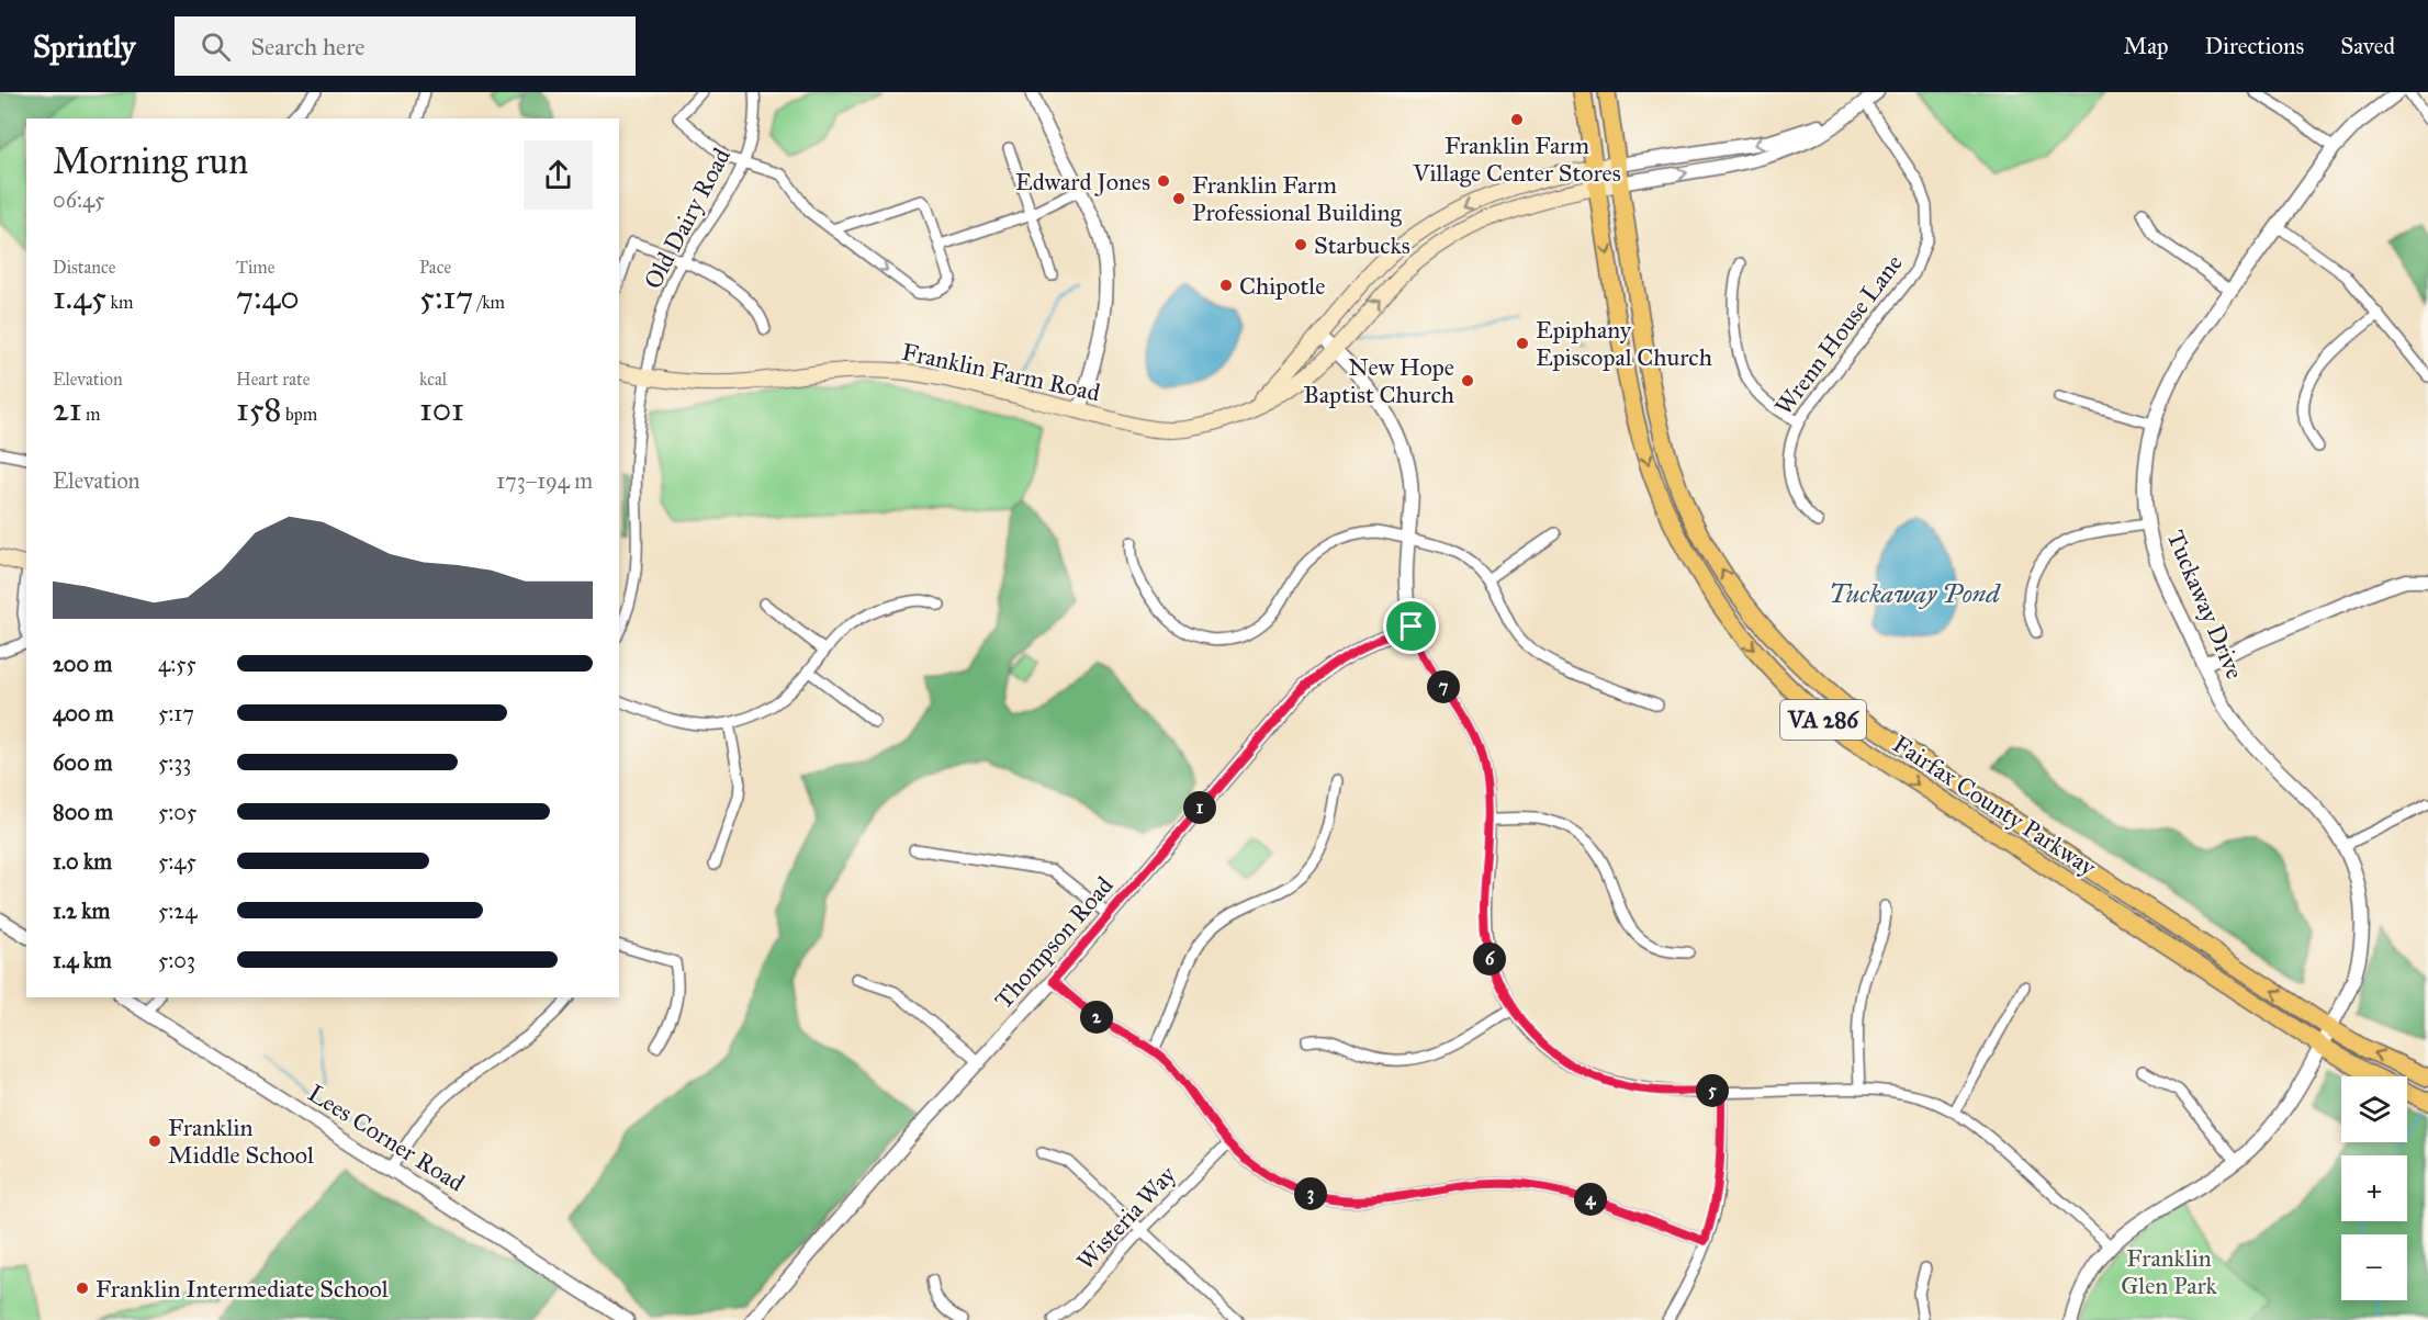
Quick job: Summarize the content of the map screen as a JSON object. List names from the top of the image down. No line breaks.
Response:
{"streets":{"highway":["VA 286","Fairfax County Parkway"],"main road":["Franklin Farm Road"],"street":["Old Dairy Road","Wrenn House Lane","Tuckaway Drive","Thompson Road","Lees Corner Road","Wisteria Way"]},"crossings":[["Old Dairy Road","Franklin Farm Road"],["Wrenn House Lane","Franklin Farm Road"],["Franklin Farm Road","Fairfax County Parkway"],["Tuckaway Drive","Fairfax County Parkway"]],"water":["Tuckaway Pond"],"parks":["Franklin Glen Park"],"places":["Franklin Farm Village Center Stores","Edward Jones","Franklin Farm Professional Building","Starbucks","Chipotle","Epiphany Episcopal Church","New Hope Baptist Church","Franklin Middle School","Franklin Intermediate School"],"page":{"header":"Sprintly","search":"Search here","nav":["Map","Directions","Saved"],"heading":["Morning run","06:45"],"stats":[["Distance","1.45 km"],["Time","7:40"],["Pace","5:17 /km"],["Elevation","21 m"],["Heart rate","158 bpm"],["kcal","101"]],"chart":["Elevation","173–194 m"],"list":[{"name":"200 m","note":"4:55"},{"name":"400 m","note":"5:17"},{"name":"600 m","note":"5:33"},{"name":"800 m","note":"5:05"},{"name":"1.0 km","note":"5:45"},{"name":"1.2 km","note":"5:24"},{"name":"1.4 km","note":"5:03"}],"pins":["7","1","6","2","5","3","4"],"map_buttons":["+","−"]}}
